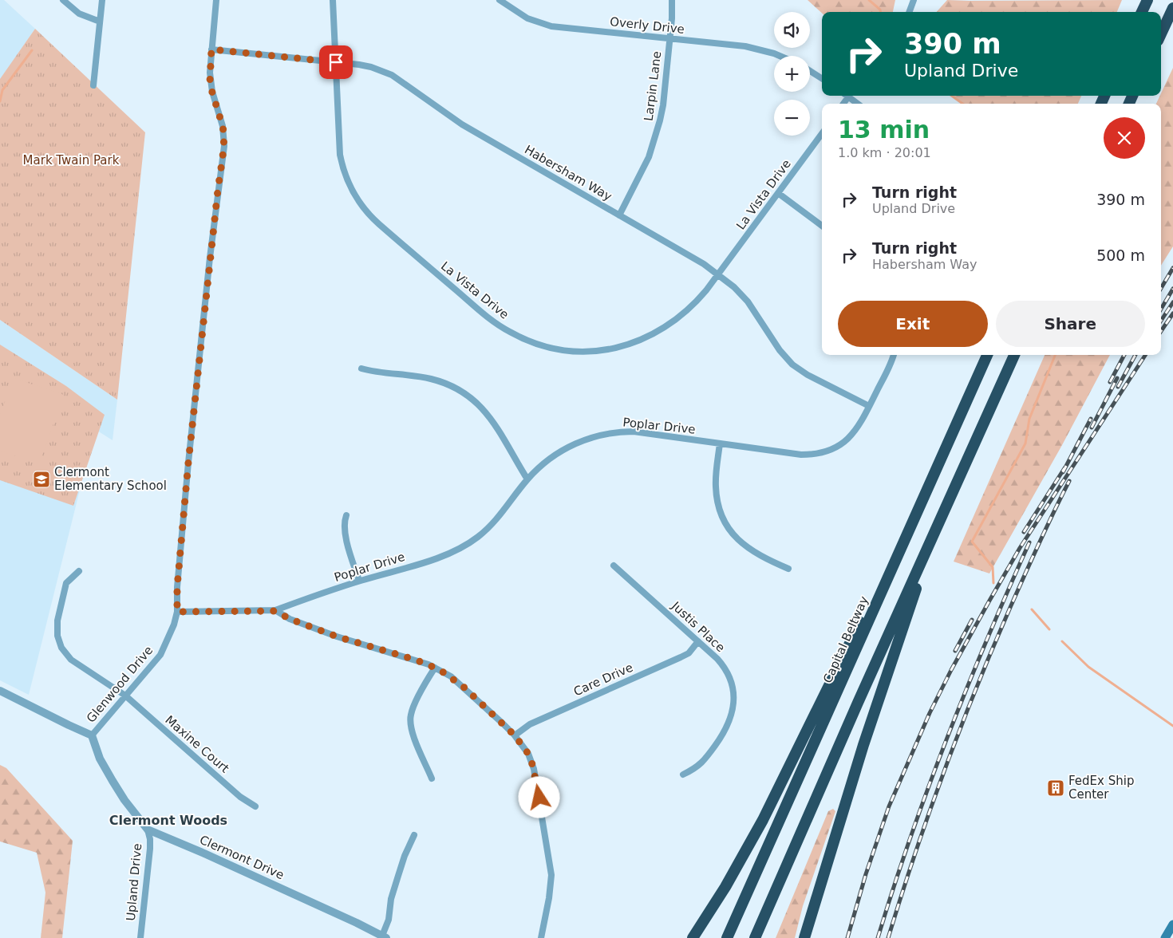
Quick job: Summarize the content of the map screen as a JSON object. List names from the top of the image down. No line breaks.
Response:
{"streets":{"highway":["Capital Beltway"],"street":["Overly Drive","Larpin Lane","Habersham Way","La Vista Drive","Poplar Drive","Justis Place","Care Drive","Glenwood Drive","Maxine Court","Clermont Drive","Upland Drive"]},"crossings":[["Overly Drive","Larpin Lane"],["Larpin Lane","Habersham Way"],["Habersham Way","La Vista Drive"],["Habersham Way","Poplar Drive"],["Justis Place","Care Drive"],["Glenwood Drive","Maxine Court"],["Glenwood Drive","Clermont Drive"],["Clermont Drive","Upland Drive"]],"districts":["Clermont Woods"],"parks":["Mark Twain Park"],"places":{"school or university":["Clermont Elementary School"],"building":["FedEx Ship Center"]},"page":{"map_buttons":["+","−"],"turn":["390 m","Upland Drive"],"heading":["13 min","1.0 km · 20:01"],"list":[{"name":"Turn right","note":"Upland Drive","value":"390 m"},{"name":"Turn right","note":"Habersham Way","value":"500 m"}],"buttons":["Exit","Share"]}}
